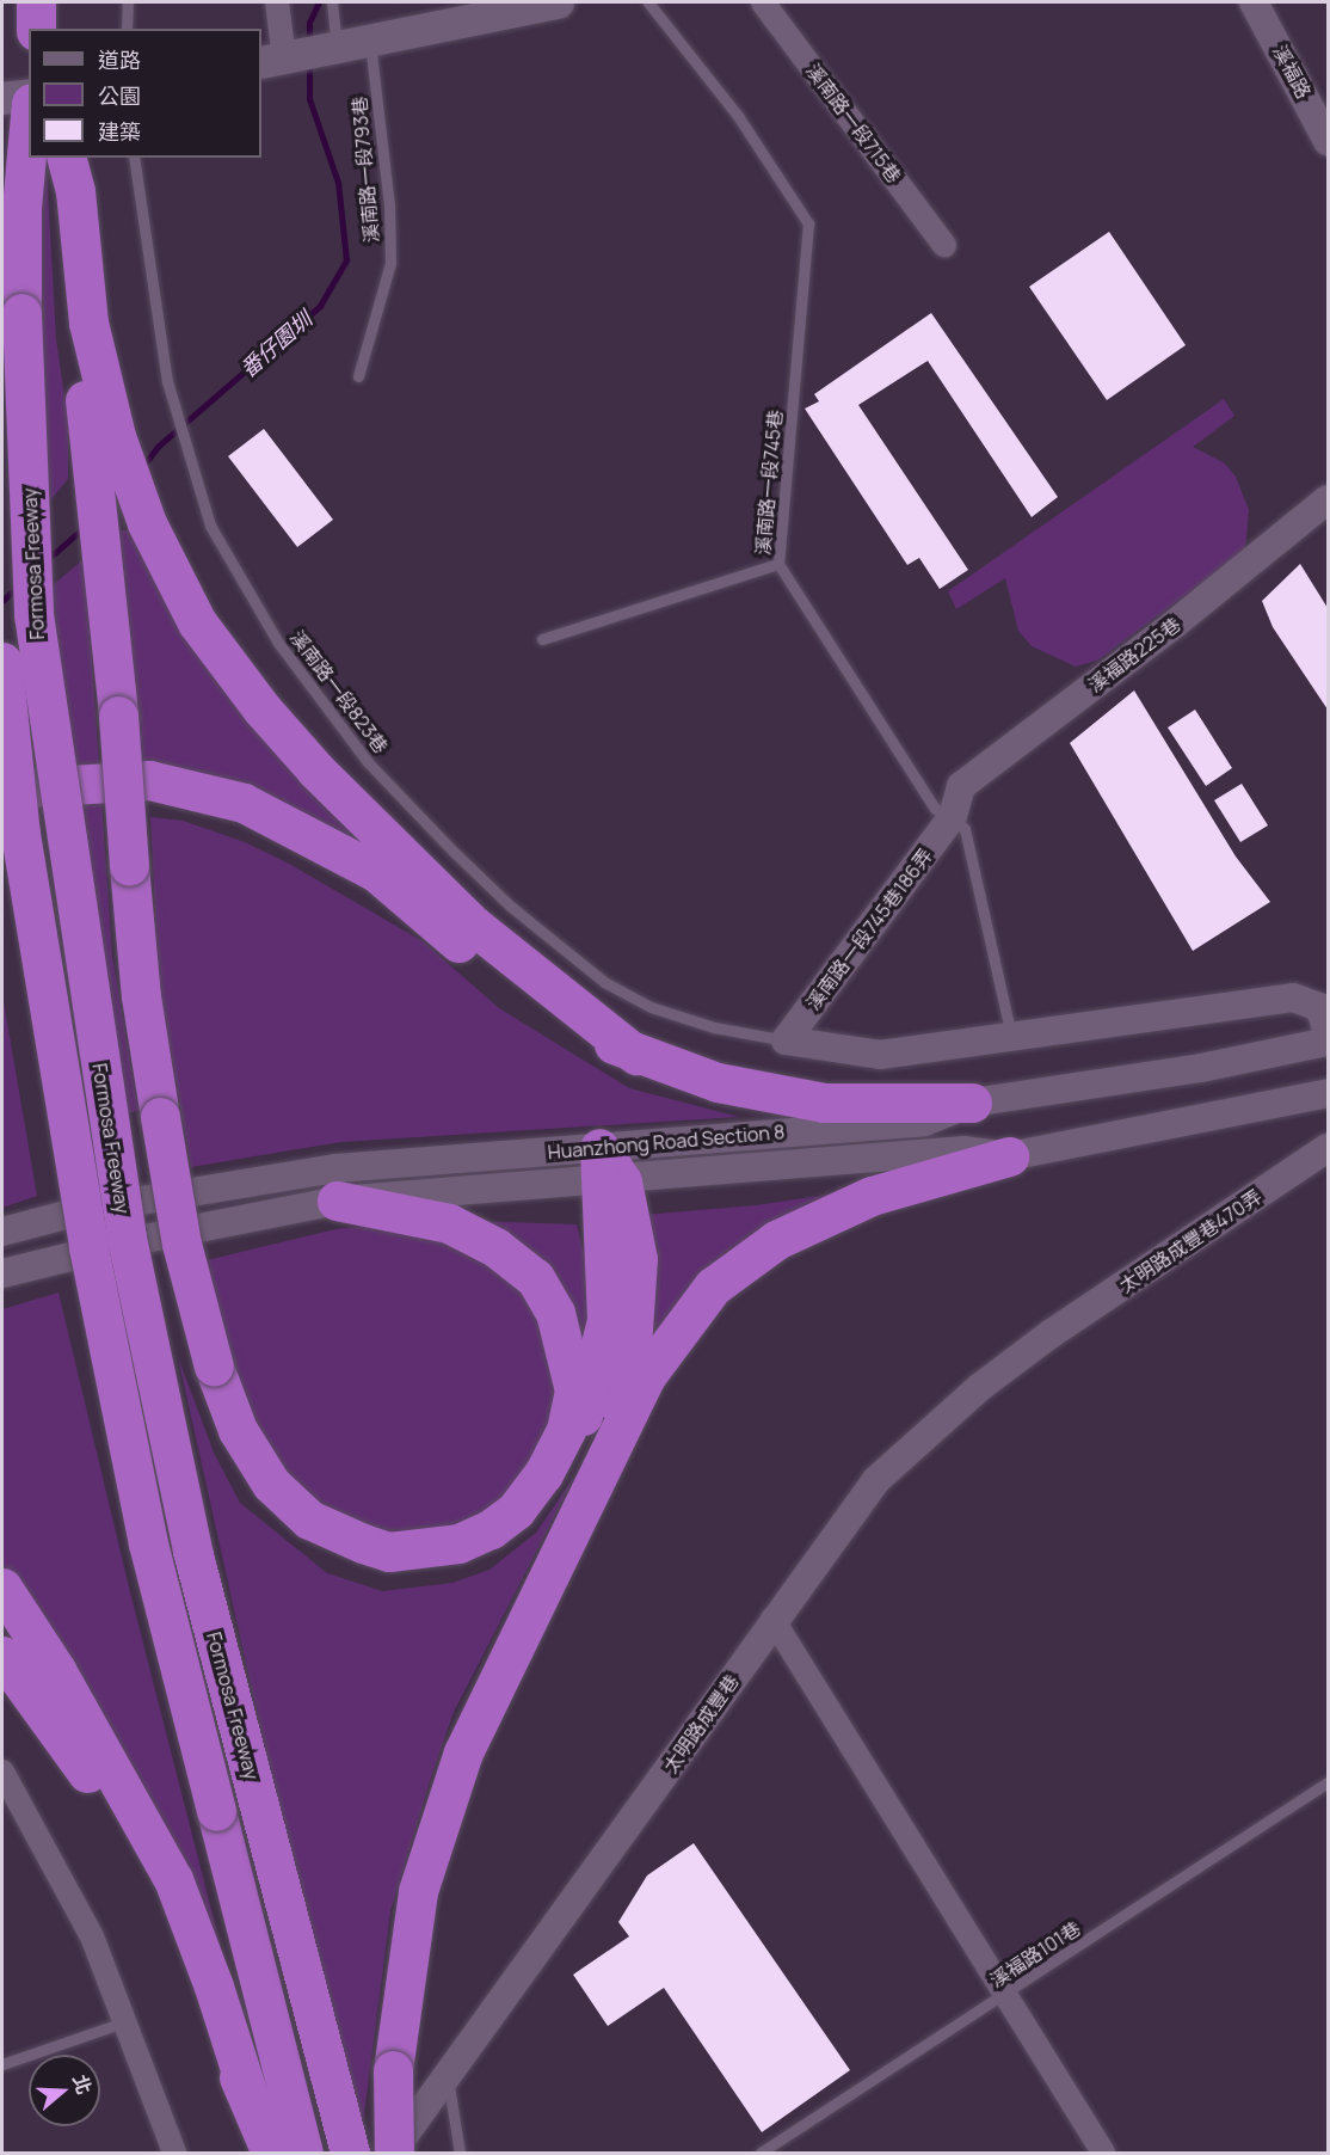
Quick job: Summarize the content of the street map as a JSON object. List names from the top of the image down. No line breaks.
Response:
{"streets":{"highway":["Formosa Freeway"],"street":["溪福路","溪南路一段715巷","溪福路225巷","溪南路一段745巷186弄","Huanzhong Road Section 8","太明路成豐巷470弄","太明路成豐巷"],"lane":["溪南路一段793巷","溪南路一段745巷","溪南路一段823巷","溪福路101巷"]},"crossings":[["溪南路一段745巷","溪福路225巷"],["溪南路一段745巷","溪南路一段745巷186弄"],["溪福路225巷","溪南路一段745巷186弄"],["溪南路一段823巷","溪南路一段745巷186弄"],["太明路成豐巷470弄","太明路成豐巷"]],"water":["番仔園圳"],"legend":["道路","公園","建築"],"north":"right"}
